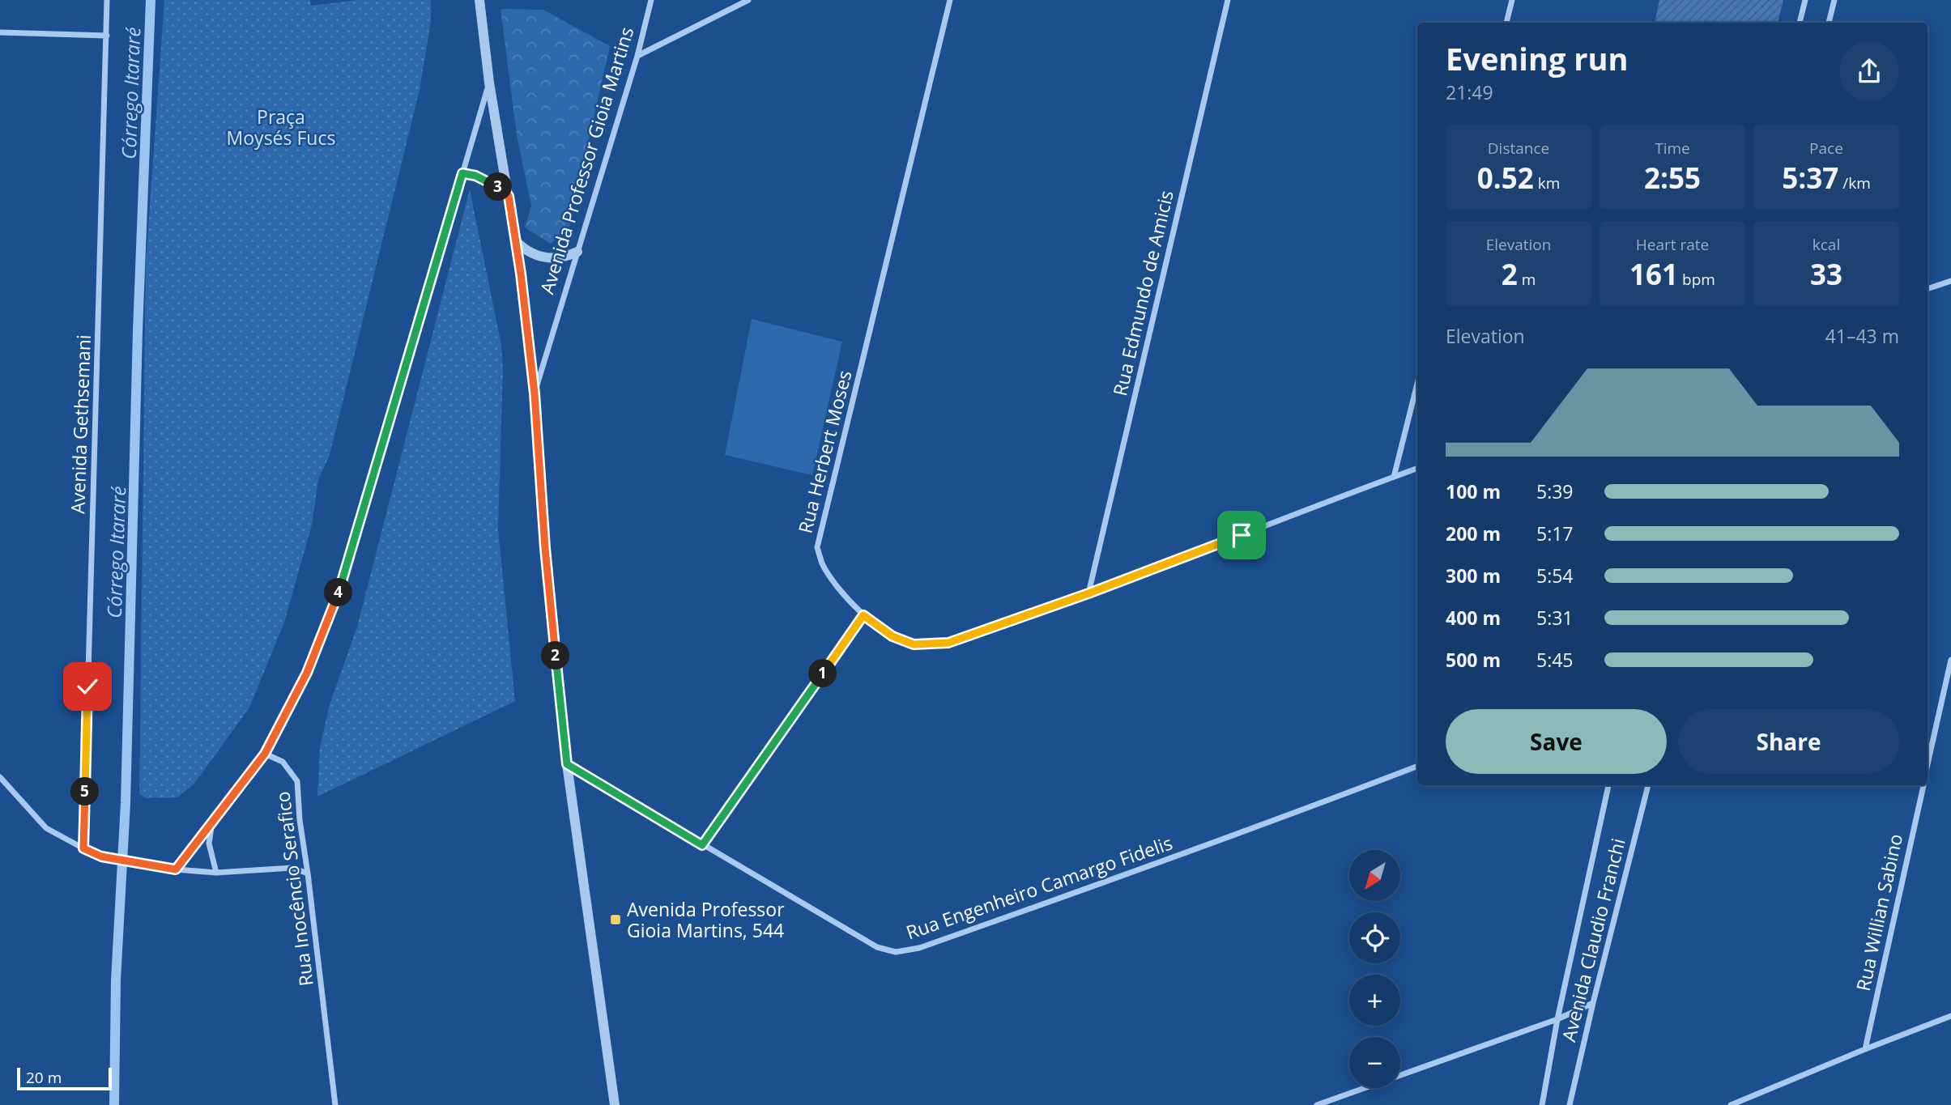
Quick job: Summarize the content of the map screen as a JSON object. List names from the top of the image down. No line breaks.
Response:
{"streets":{"street":["Avenida Professor Gioia Martins","Rua Edmundo de Amicis","Avenida Gethsemani","Rua Herbert Moses","Rua Engenheiro Camargo Fidelis","Rua Inocêncio Serafico","Rua Willian Sabino","Avenida Claudio Franchi"]},"crossings":[["Avenida Professor Gioia Martins","Rua Engenheiro Camargo Fidelis"],["Rua Edmundo de Amicis","Rua Herbert Moses"]],"water":["Córrego Itararé"],"parks":["Praça Moysés Fucs"],"places":{"transit":["Avenida Professor Gioia Martins, 544"]},"scale_bar":"20 m","north":"bottom left","page":{"heading":["Evening run","21:49"],"stats":[["Distance","0.52 km"],["Time","2:55"],["Pace","5:37 /km"],["Elevation","2 m"],["Heart rate","161 bpm"],["kcal","33"]],"pins":["3","4","2","1","5"],"chart":["Elevation","41–43 m"],"list":[{"name":"100 m","note":"5:39"},{"name":"200 m","note":"5:17"},{"name":"300 m","note":"5:54"},{"name":"400 m","note":"5:31"},{"name":"500 m","note":"5:45"}],"buttons":["Save","Share"],"map_buttons":["+","−"],"scale":"20 m"}}
